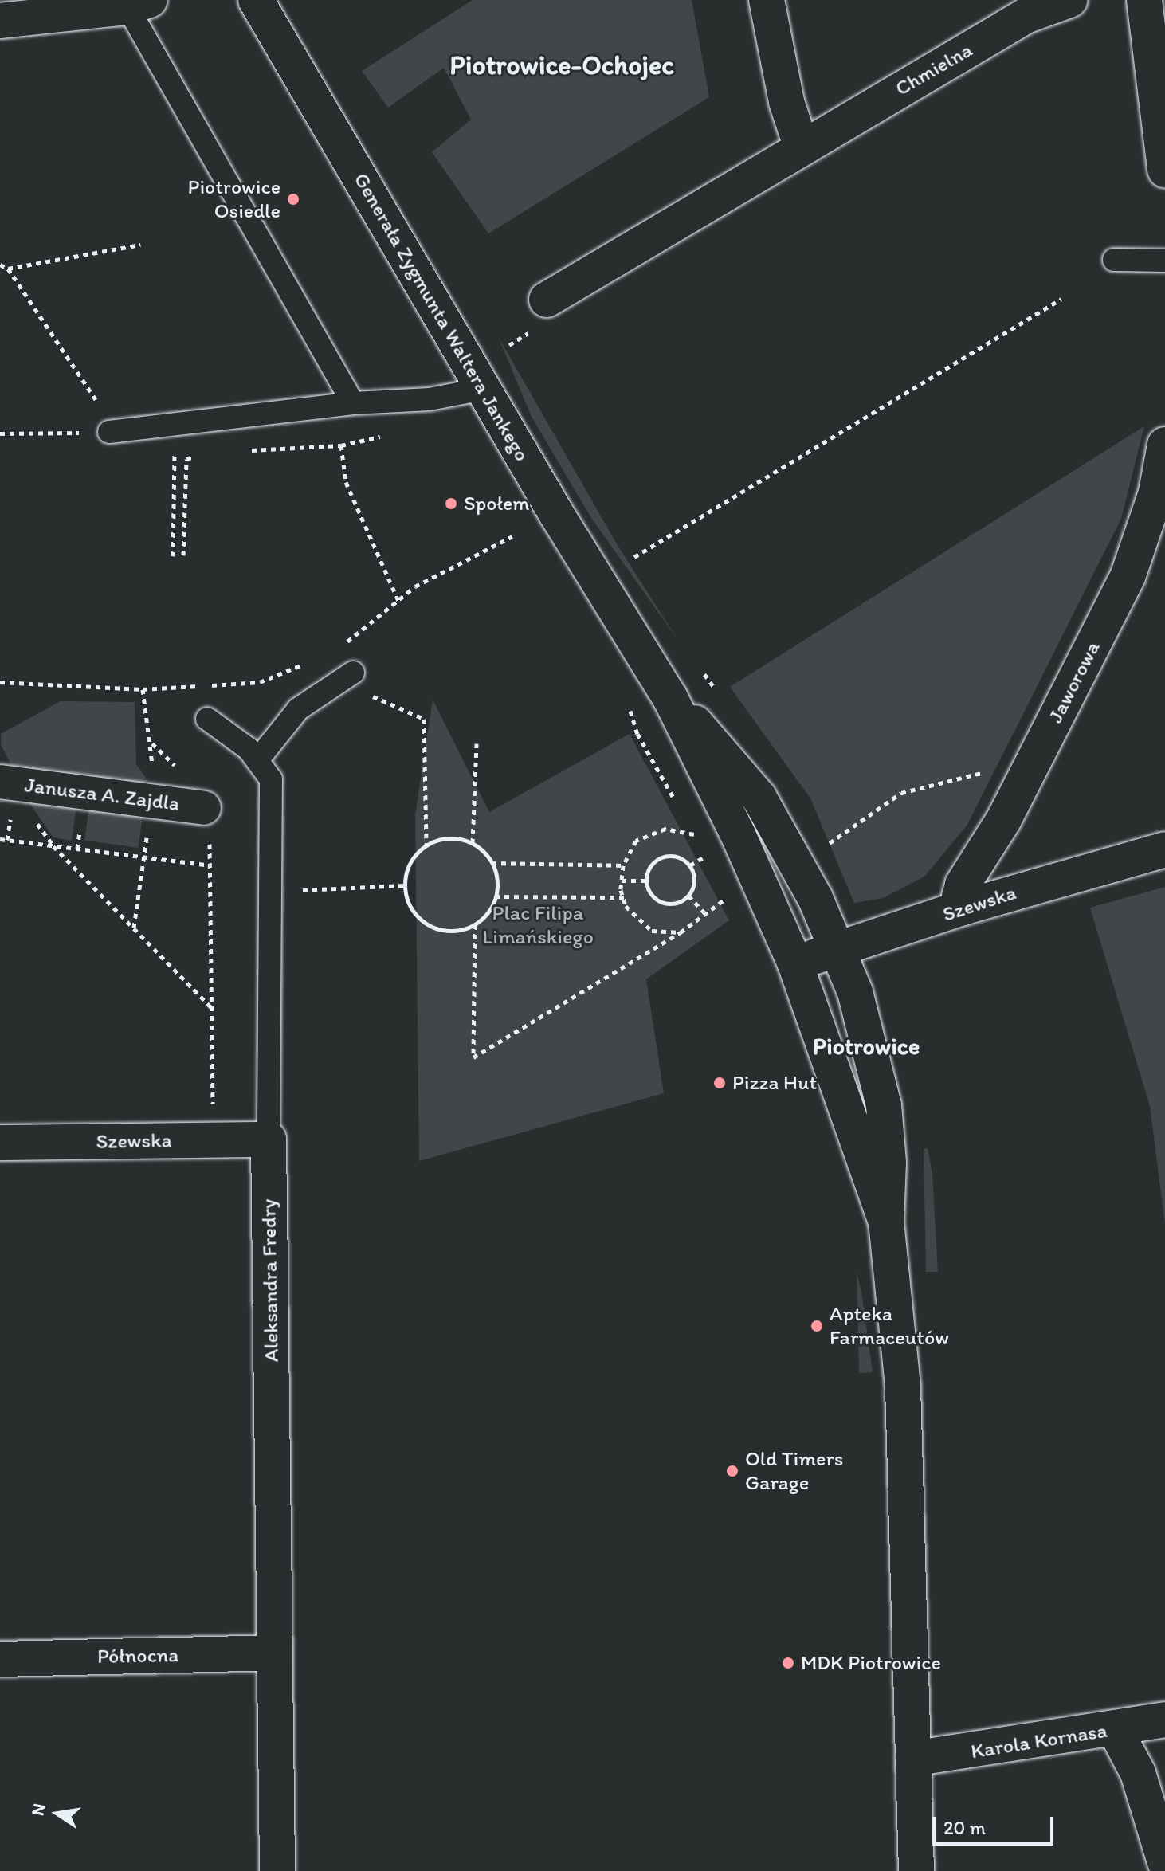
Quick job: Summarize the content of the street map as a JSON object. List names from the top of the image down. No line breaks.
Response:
{"streets":{"street":["Chmielna","Generała Zygmunta Waltera Jankego","Jaworowa","Janusza A. Zajdla","Szewska","Aleksandra Fredry","Północna","Karola Kornasa"]},"crossings":[["Generała Zygmunta Waltera Jankego","Szewska"],["Generała Zygmunta Waltera Jankego","Karola Kornasa"],["Jaworowa","Szewska"],["Szewska","Aleksandra Fredry"],["Aleksandra Fredry","Północna"]],"districts":["Piotrowice-Ochojec","Piotrowice"],"parks":["Plac Filipa Limańskiego"],"places":["Piotrowice Osiedle","Społem","Pizza Hut","Apteka Farmaceutów","Old Timers Garage","MDK Piotrowice"],"scale_bar":"20 m","north":"left"}
